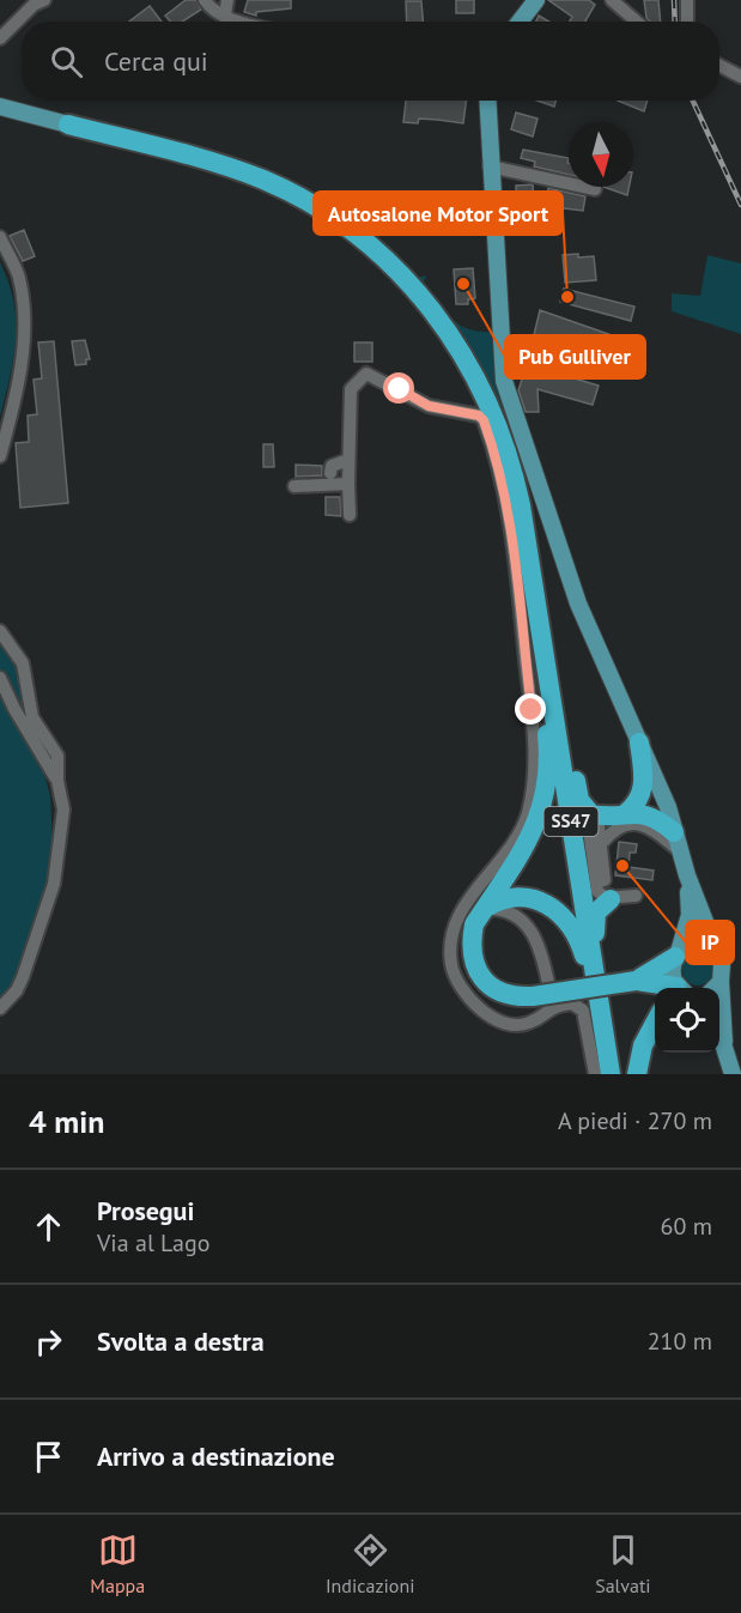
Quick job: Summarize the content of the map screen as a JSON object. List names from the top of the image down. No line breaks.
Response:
{"streets":{"highway":["SS47"]},"places":["Pub Gulliver","Autosalone Motor Sport","IP"],"north":"bottom","page":{"search":"Cerca qui","heading":["4 min","A piedi · 270 m"],"list":[["Prosegui","Via al Lago","60 m"],["Svolta a destra","210 m"],"Arrivo a destinazione"],"nav":["Mappa","Indicazioni","Salvati"]}}
